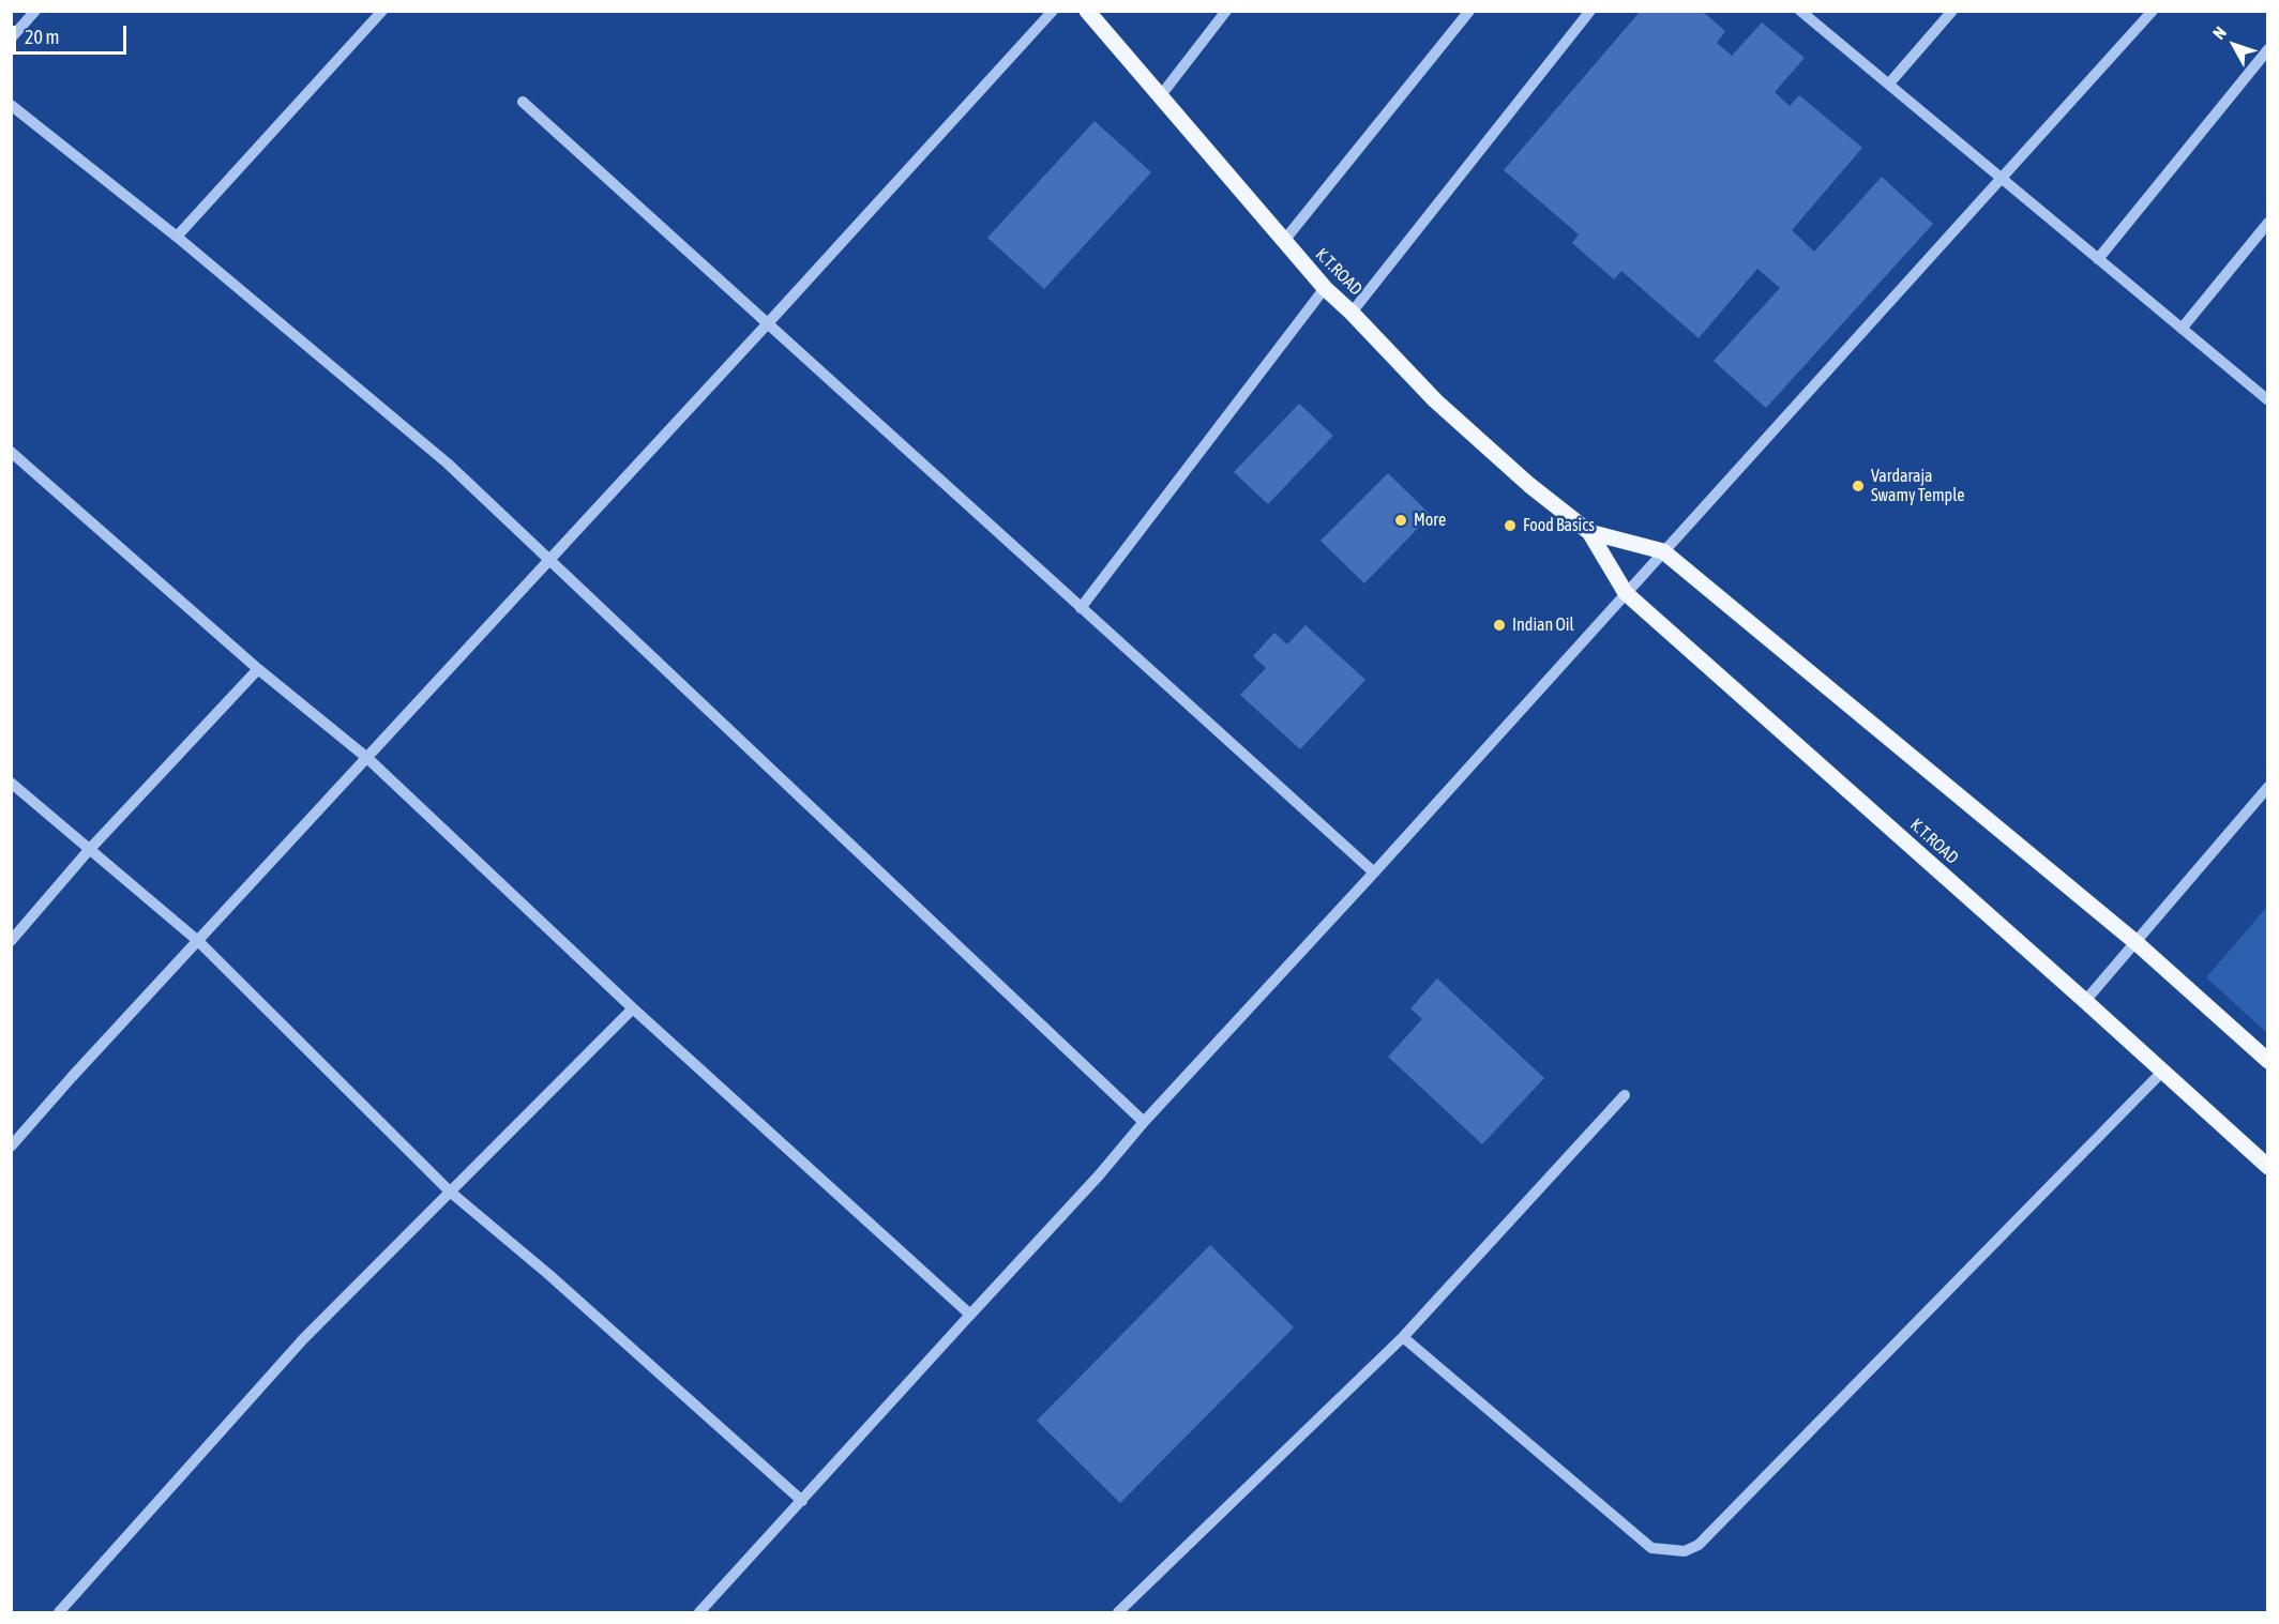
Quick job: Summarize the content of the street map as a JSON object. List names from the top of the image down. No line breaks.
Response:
{"streets":{"main road":["K.T.ROAD"]},"places":["Vardaraja Swamy Temple","More","Food Basics","Indian Oil"],"scale_bar":"20 m","north":"top left"}
